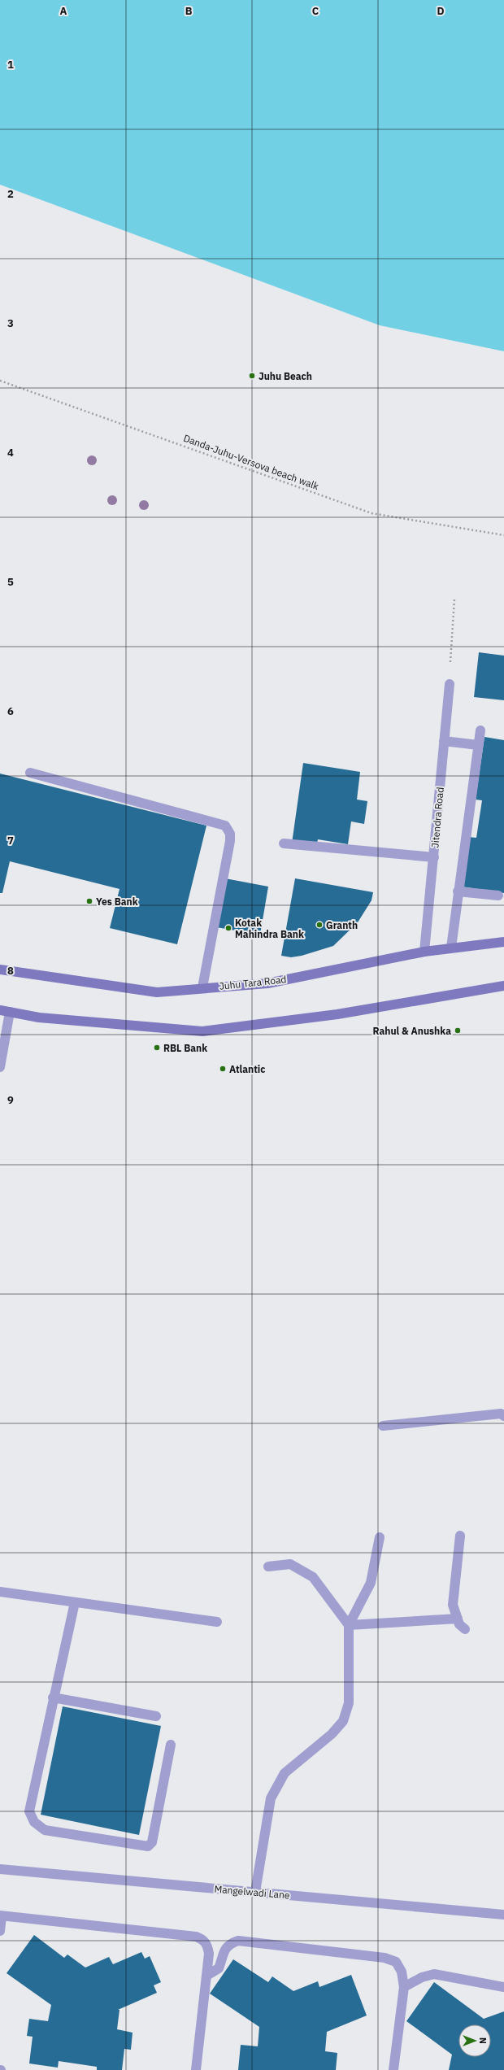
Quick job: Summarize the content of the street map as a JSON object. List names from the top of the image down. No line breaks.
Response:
{"streets":{"main road":["Juhu Tara Road"],"street":["Jitendra Road","Mangelwadi Lane"],"path":["Danda-Juhu-Versova beach walk"]},"crossings":[["Jitendra Road","Juhu Tara Road"]],"places":["Juhu Beach","Yes Bank","Granth","Kotak Mahindra Bank","Rahul & Anushka","RBL Bank","Atlantic"],"north":"right","grid":{"columns":["A","B","C","D"],"rows":["1","2","3","4","5","6","7","8","9"]}}
